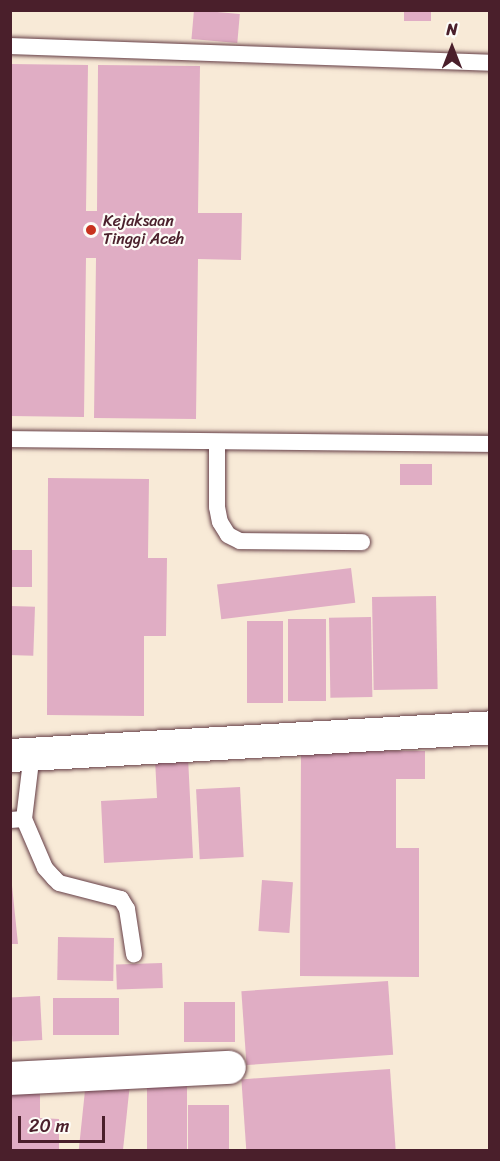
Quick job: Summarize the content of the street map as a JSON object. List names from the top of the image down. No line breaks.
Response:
{"places":["Kejaksaan Tinggi Aceh"],"scale_bar":"20 m","north":"top"}
